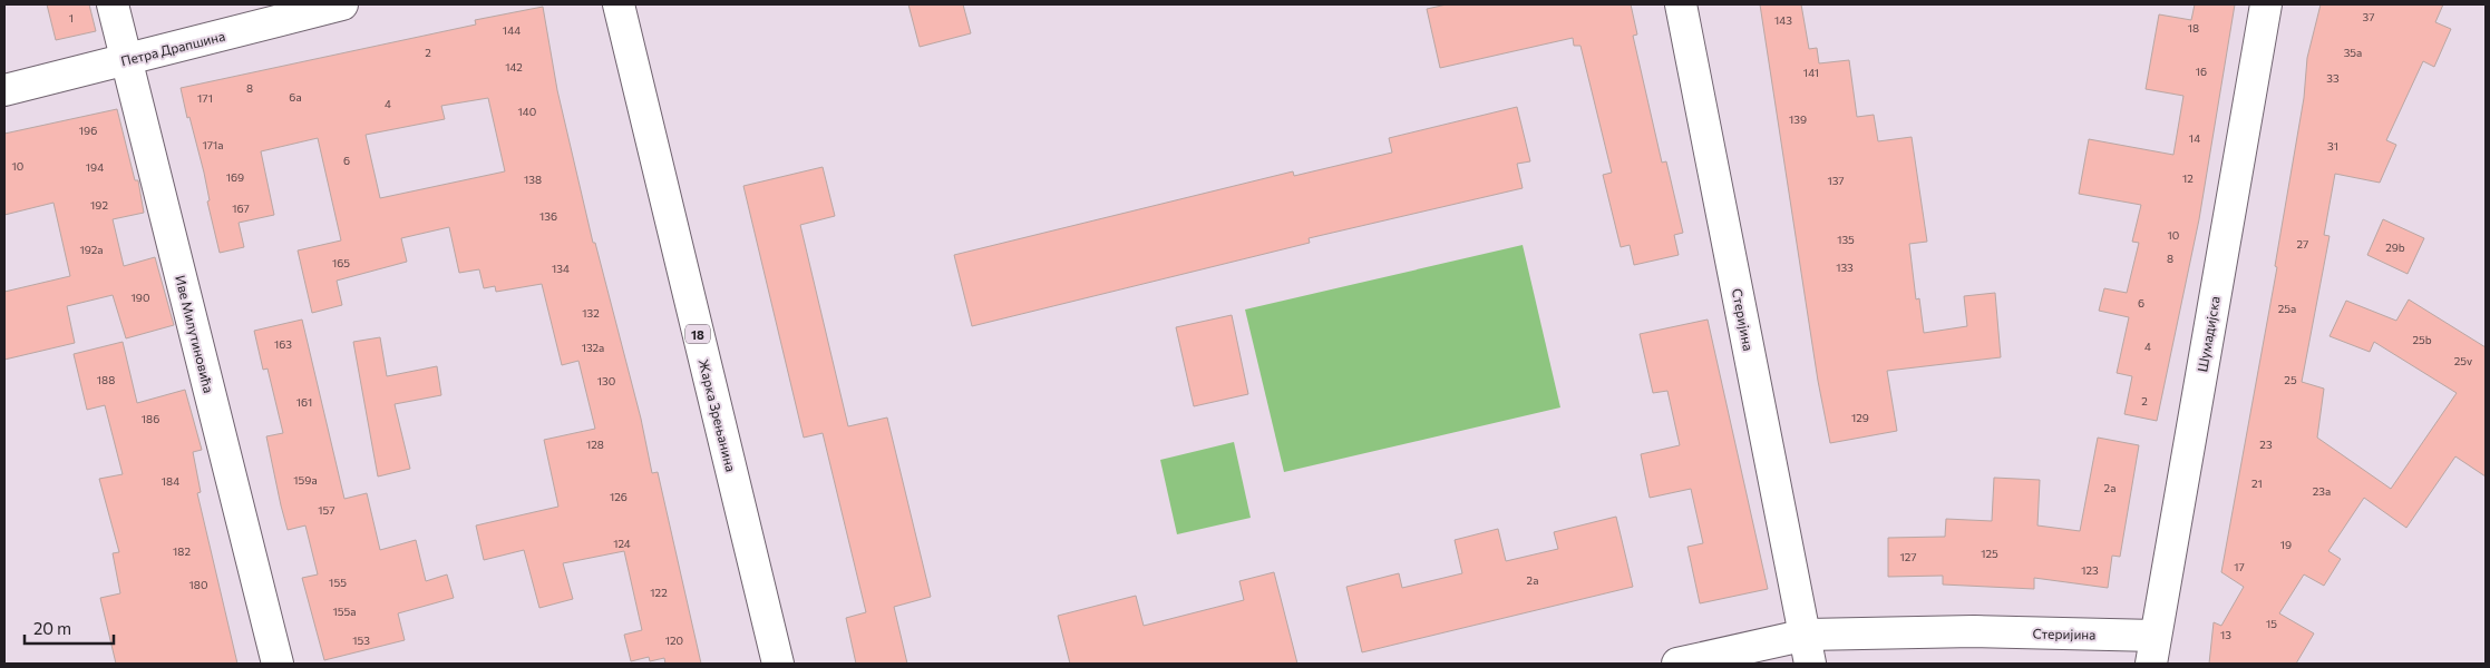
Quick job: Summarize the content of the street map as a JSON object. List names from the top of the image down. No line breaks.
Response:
{"streets":{"street":["Петра Драпшина","Стеријина","Иве Милутиновића","18","Шумадијска","Жарка Зрењанина"]},"crossings":[["Петра Драпшина","Иве Милутиновића"],["Стеријина","Шумадијска"]],"house_numbers":["37","1","143","18","144","2","35a","142","16","141","33","8","6a","171","4","140","139","196","14","171a","31","6","10","194","169","12","138","137","192","167","136","10","135","27","29b","192a","8","165","133","134","190","6","25a","132","25b","163","4","132a","25v","188","25","130","2","161","129","186","128","23","159a","184","21","2a","23a","126","157","124","19","182","125","127","17","123","2a","155","180","122","155a","15","13","153","120"],"scale_bar":"20 m"}
